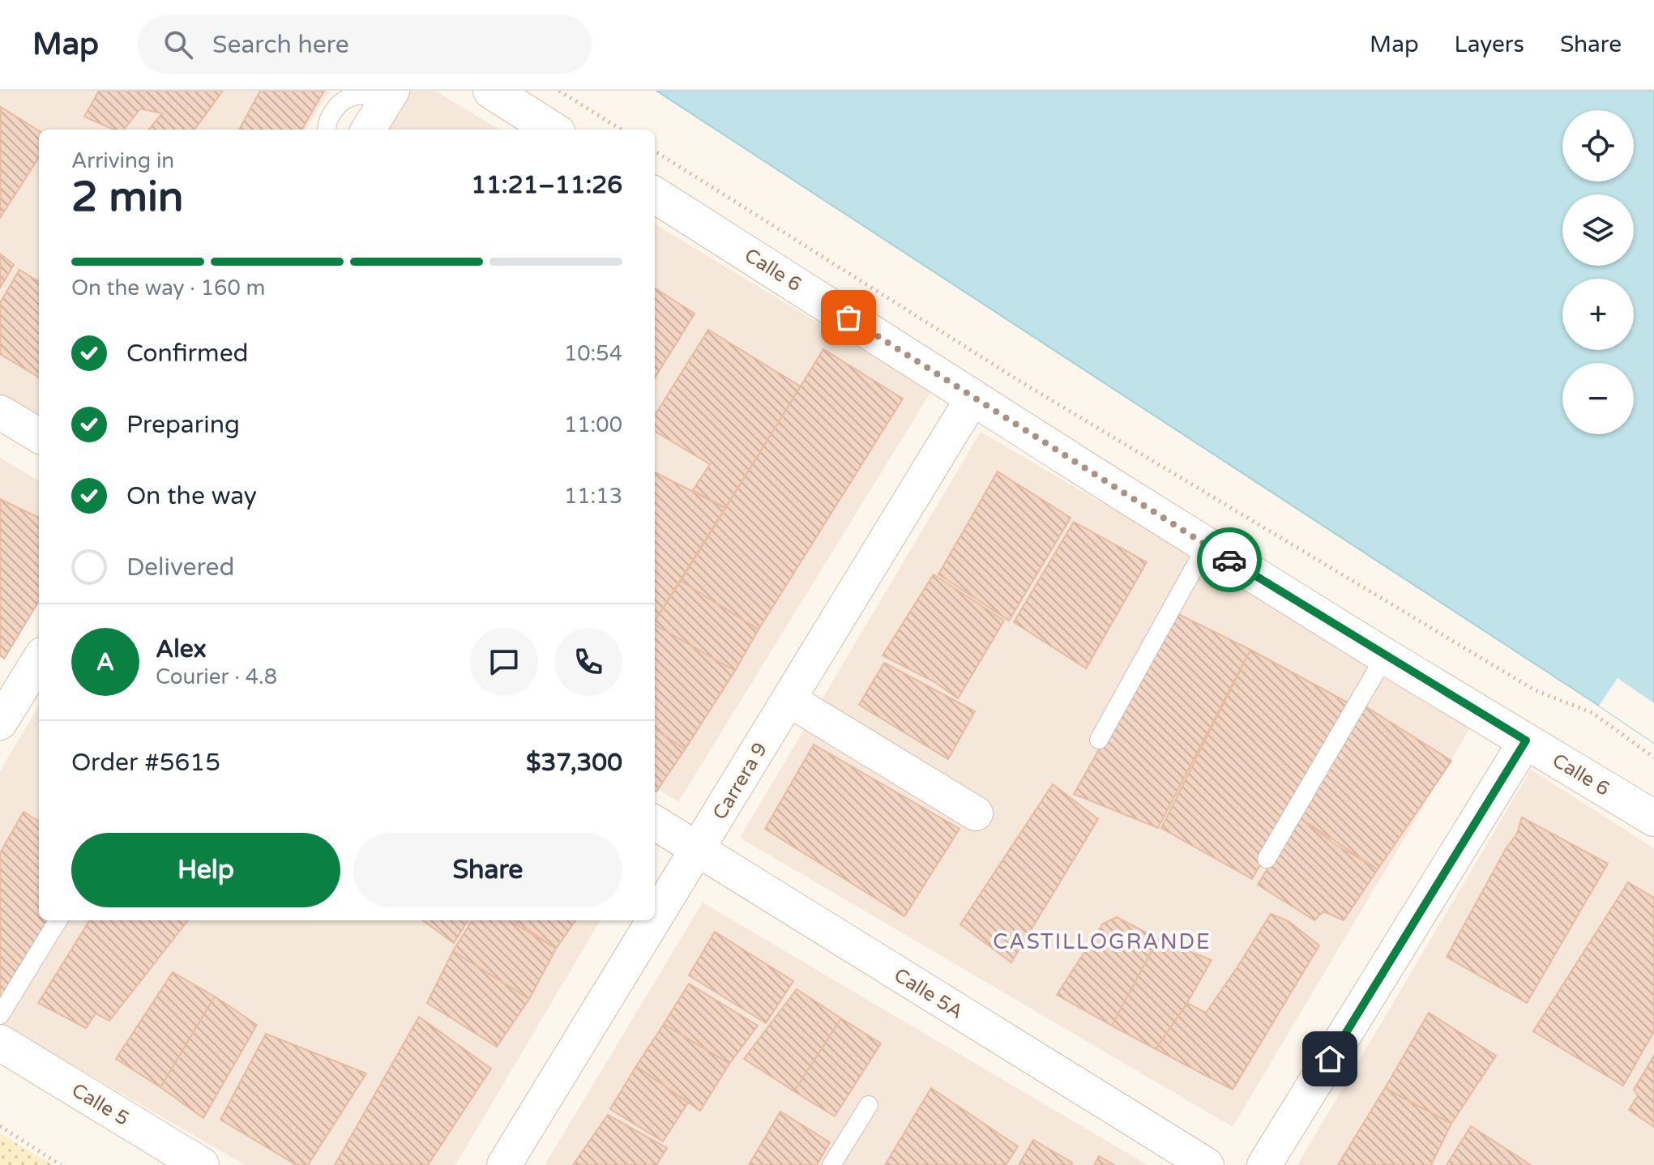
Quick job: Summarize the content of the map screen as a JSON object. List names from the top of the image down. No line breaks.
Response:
{"streets":{"street":["Calle 6","Carrera 9","Calle 5A","Calle 5"]},"crossings":[["Calle 6","Carrera 9"],["Carrera 9","Calle 5A"]],"districts":["CASTILLOGRANDE"],"page":{"header":"Map","search":"Search here","nav":["Map","Layers","Share"],"map_buttons":["+","−"],"heading":["2 min","Arriving in","11:21–11:26"],"panel":["Alex","Courier · 4.8","Order #5615","$37,300"],"bar":"On the way · 160 m","list":[["Confirmed","10:54"],["Preparing","11:00"],["On the way","11:13"],"Delivered"],"round":"A","buttons":["Help","Share"]}}
